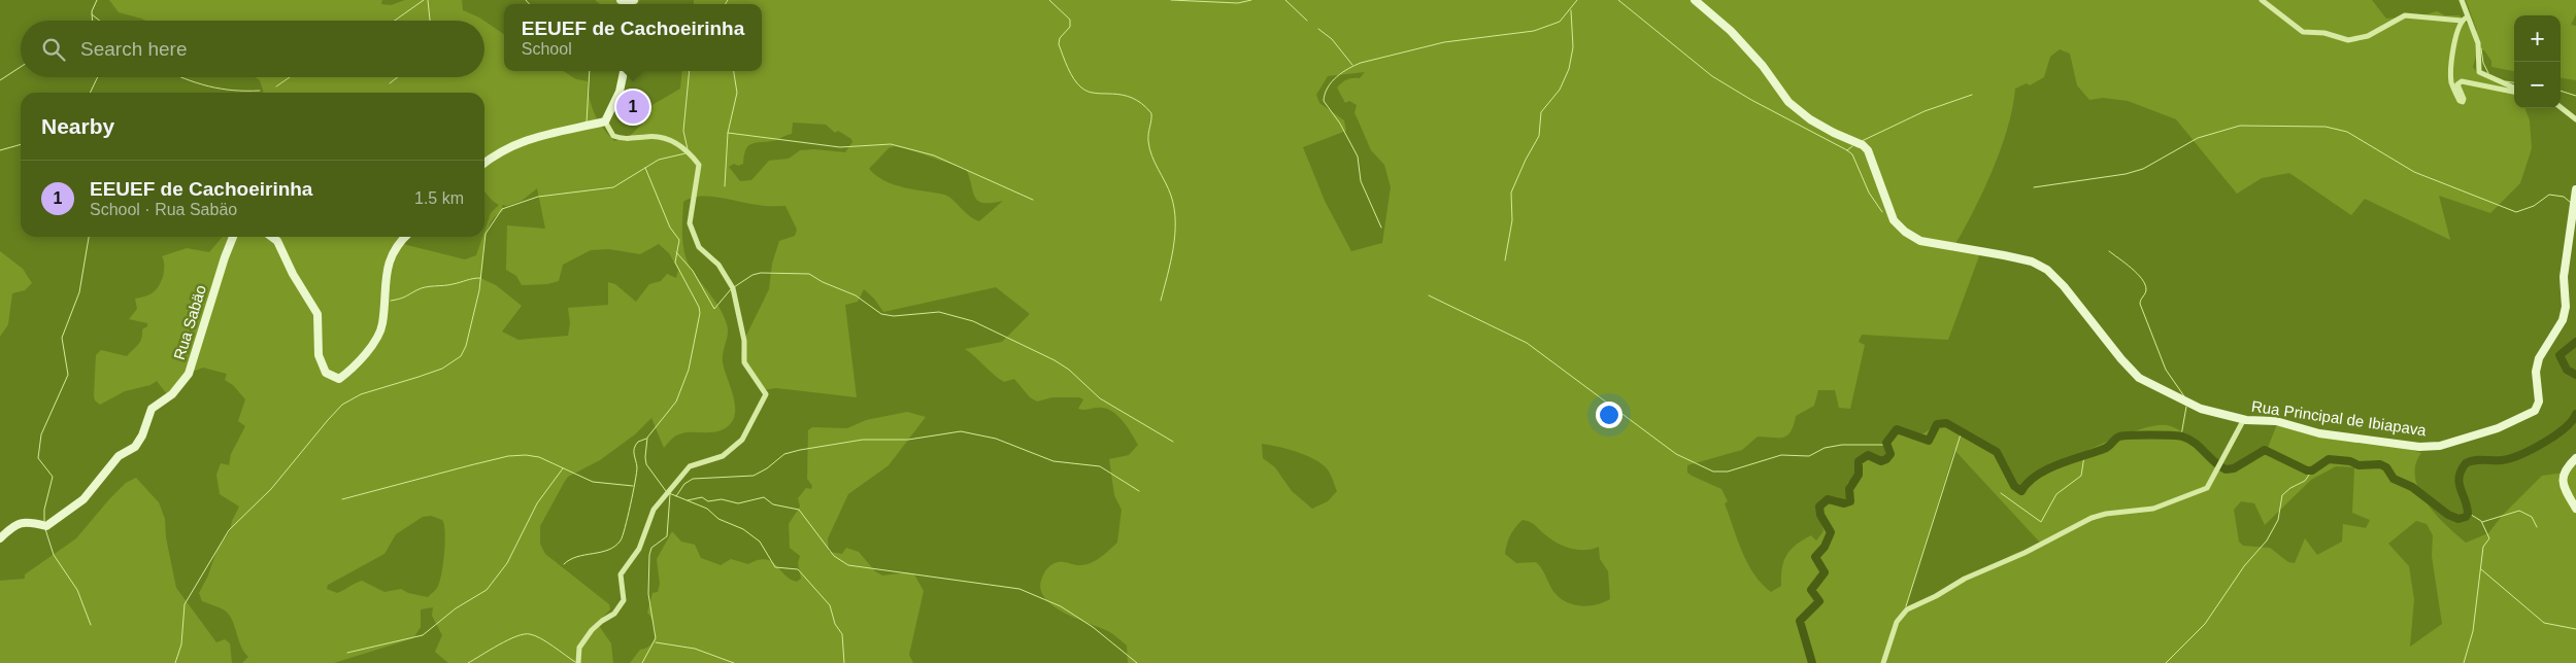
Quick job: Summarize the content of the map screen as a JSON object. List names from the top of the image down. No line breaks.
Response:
{"streets":{"street":["Rua Sabäo","Rua Principal de Ibiapava"]},"page":{"popup":["EEUEF de Cachoeirinha","School"],"map_buttons":["+","−"],"search":"Search here","pins":"1","heading":"Nearby","list":[{"mark":"1","name":"EEUEF de Cachoeirinha","note":"School · Rua Sabäo","value":"1.5 km"}]}}
